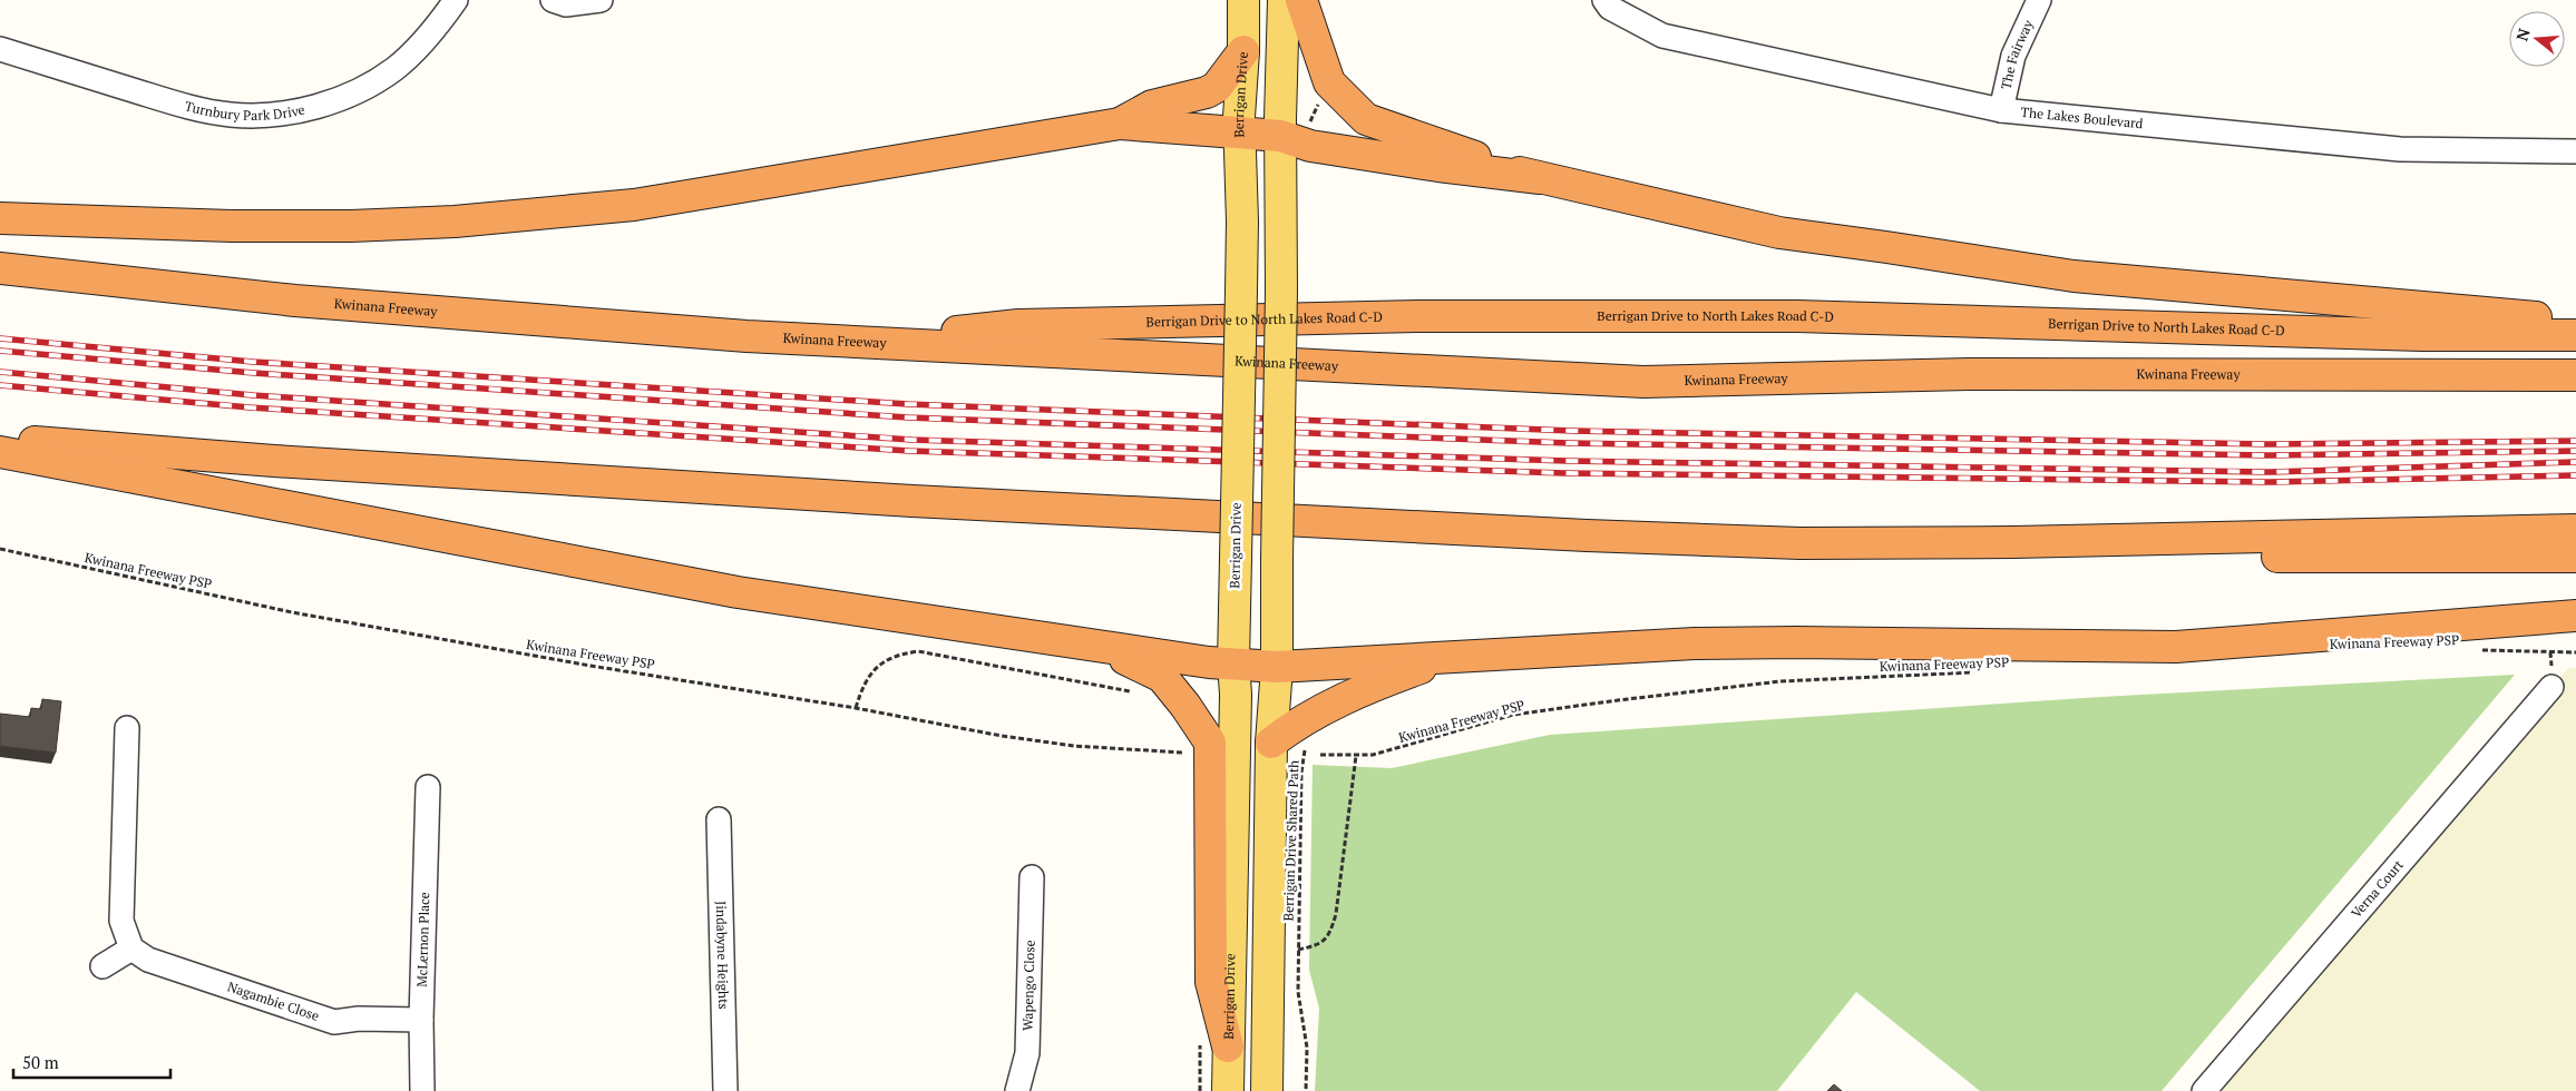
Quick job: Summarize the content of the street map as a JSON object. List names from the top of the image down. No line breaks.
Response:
{"streets":{"highway":["Kwinana Freeway","Berrigan Drive to North Lakes Road C-D"],"main road":["Berrigan Drive"],"street":["The Fairway","Turnbury Park Drive","The Lakes Boulevard","Verna Court","McLernon Place","Jindabyne Heights","Wapengo Close","Nagambie Close"],"path":["Kwinana Freeway PSP","Berrigan Drive Shared Path"]},"crossings":[["The Fairway","The Lakes Boulevard"],["Kwinana Freeway","Berrigan Drive to North Lakes Road C-D"],["McLernon Place","Nagambie Close"]],"scale_bar":"50 m","north":"left"}
